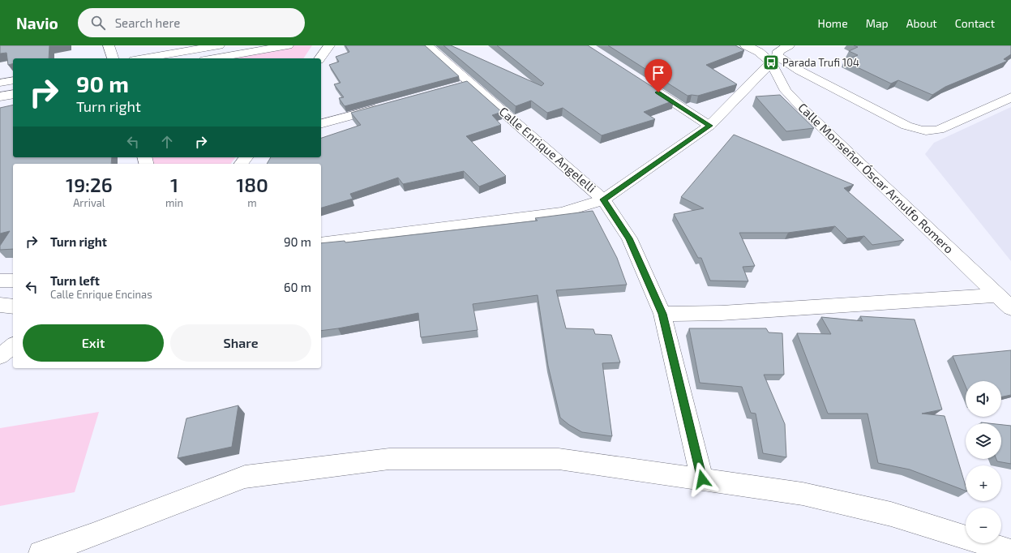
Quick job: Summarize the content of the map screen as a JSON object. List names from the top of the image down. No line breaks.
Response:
{"streets":{"street":["Calle Enrique Angelelli","Calle Monseñor Óscar Arnulfo Romero"]},"places":{"bus stop":["Parada Trufi 104"]},"page":{"header":"Navio","search":"Search here","nav":["Home","Map","About","Contact"],"turn":["90 m","Turn right"],"eta":["19:26","Arrival","1","min","180","m"],"list":[{"name":"Turn right","value":"90 m"},{"name":"Turn left","note":"Calle Enrique Encinas","value":"60 m"}],"buttons":["Exit","Share"],"map_buttons":["+","−"]}}
